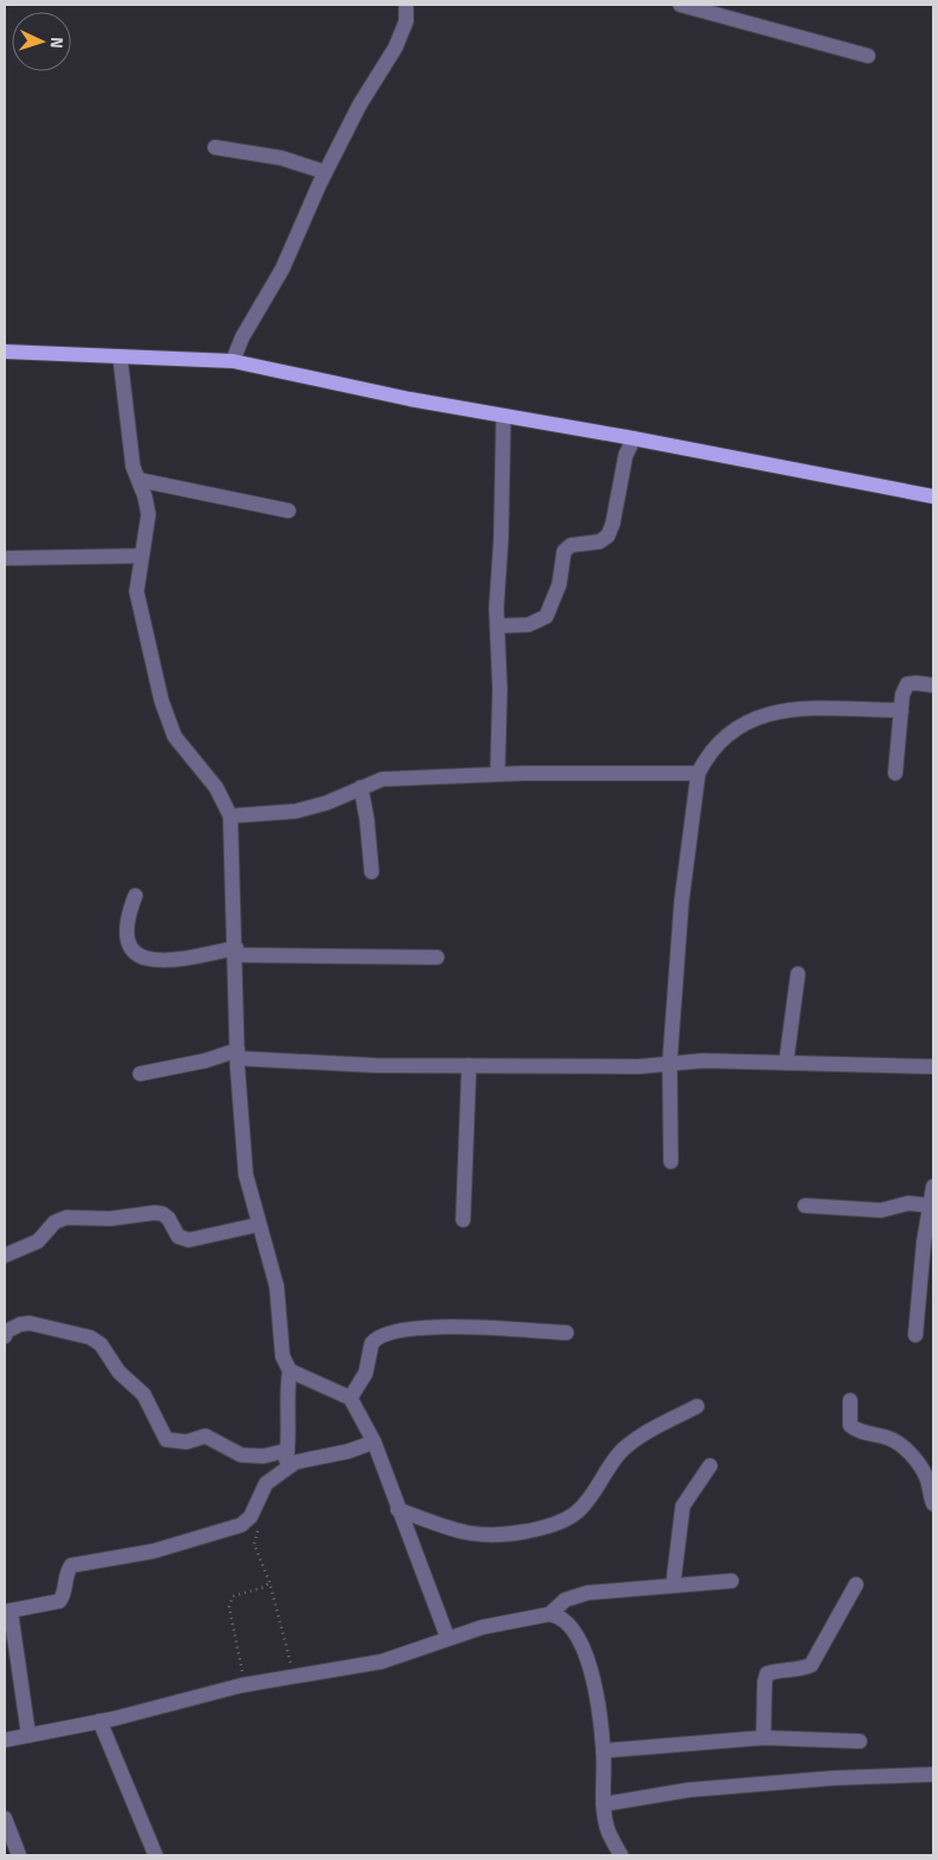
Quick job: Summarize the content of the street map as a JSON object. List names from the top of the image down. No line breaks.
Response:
{"north":"right"}
